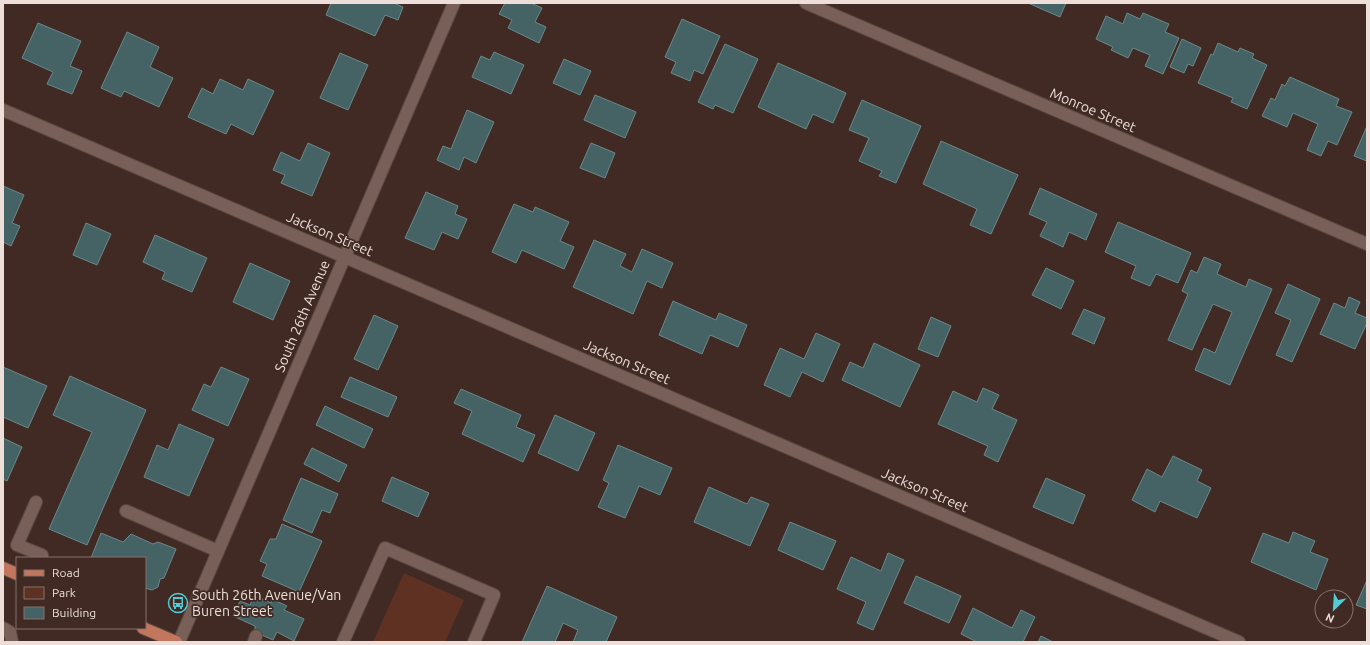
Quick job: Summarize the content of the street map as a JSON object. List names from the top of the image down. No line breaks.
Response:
{"streets":{"street":["Monroe Street","Jackson Street","South 26th Avenue"]},"crossings":[["Jackson Street","South 26th Avenue"]],"places":{"bus stop":["South 26th Avenue/Van Buren Street"]},"legend":["Road","Park","Building"],"north":"bottom left"}
